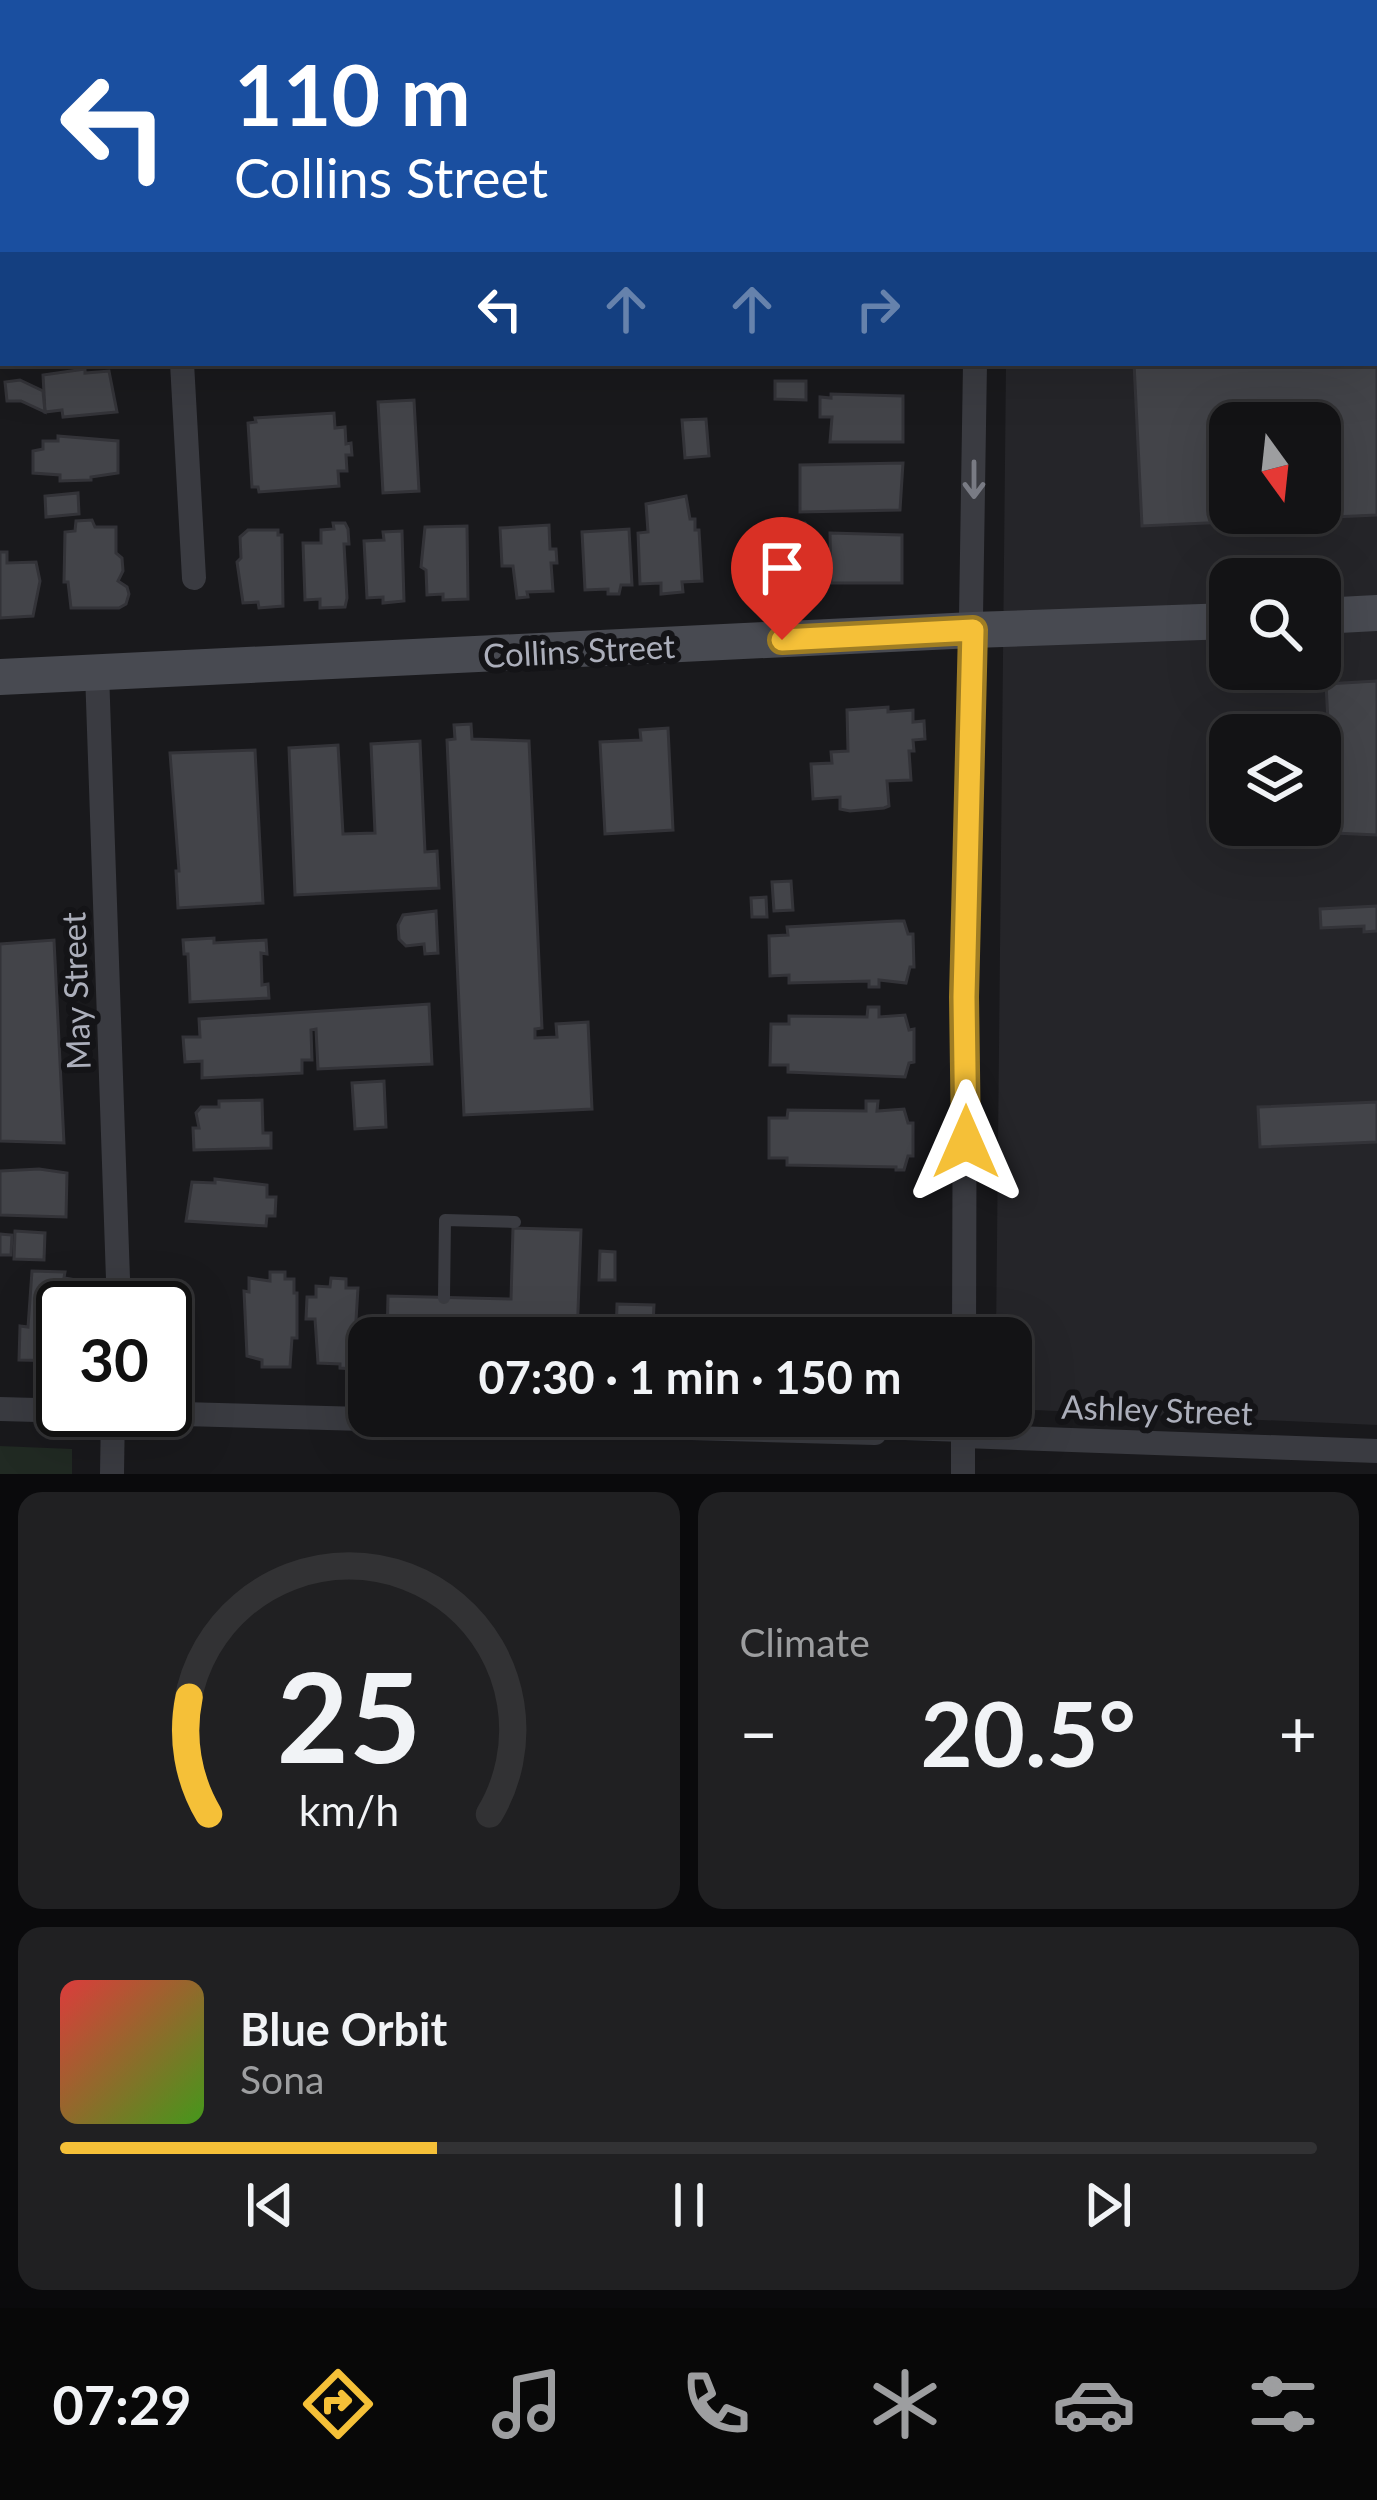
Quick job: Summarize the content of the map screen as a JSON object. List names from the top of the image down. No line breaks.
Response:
{"streets":{"street":["Collins Street","May Street","Ashley Street"]},"crossings":[["Collins Street","May Street"]],"north":"bottom","page":{"turn":["110 m","Collins Street"],"limit":"30","trip":"07:30 · 1 min · 150 m","tile":"Climate","heat":["−","20.5°","+"],"song":["Blue Orbit","Sona"],"tabs":"07:29","gauge":["25","km/h"]}}
